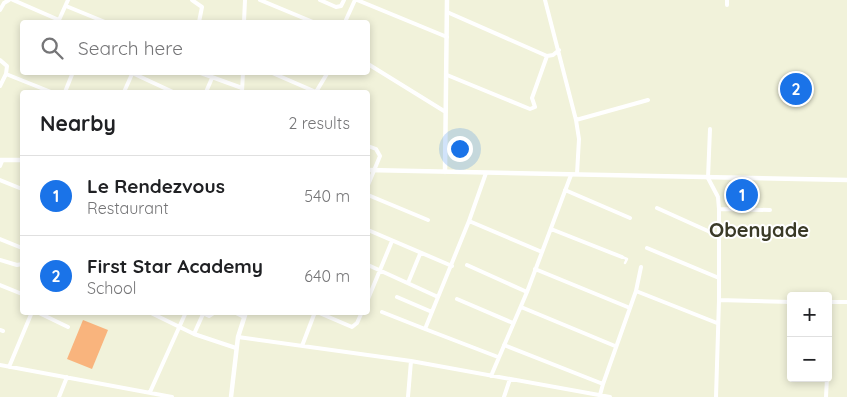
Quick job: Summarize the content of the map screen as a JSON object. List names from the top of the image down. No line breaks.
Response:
{"districts":["Obenyade"],"page":{"search":"Search here","pins":["2","1"],"heading":["Nearby","2 results"],"list":[{"mark":"1","name":"Le Rendezvous","note":"Restaurant","value":"540 m"},{"mark":"2","name":"First Star Academy","note":"School","value":"640 m"}],"map_buttons":["+","−"]}}
